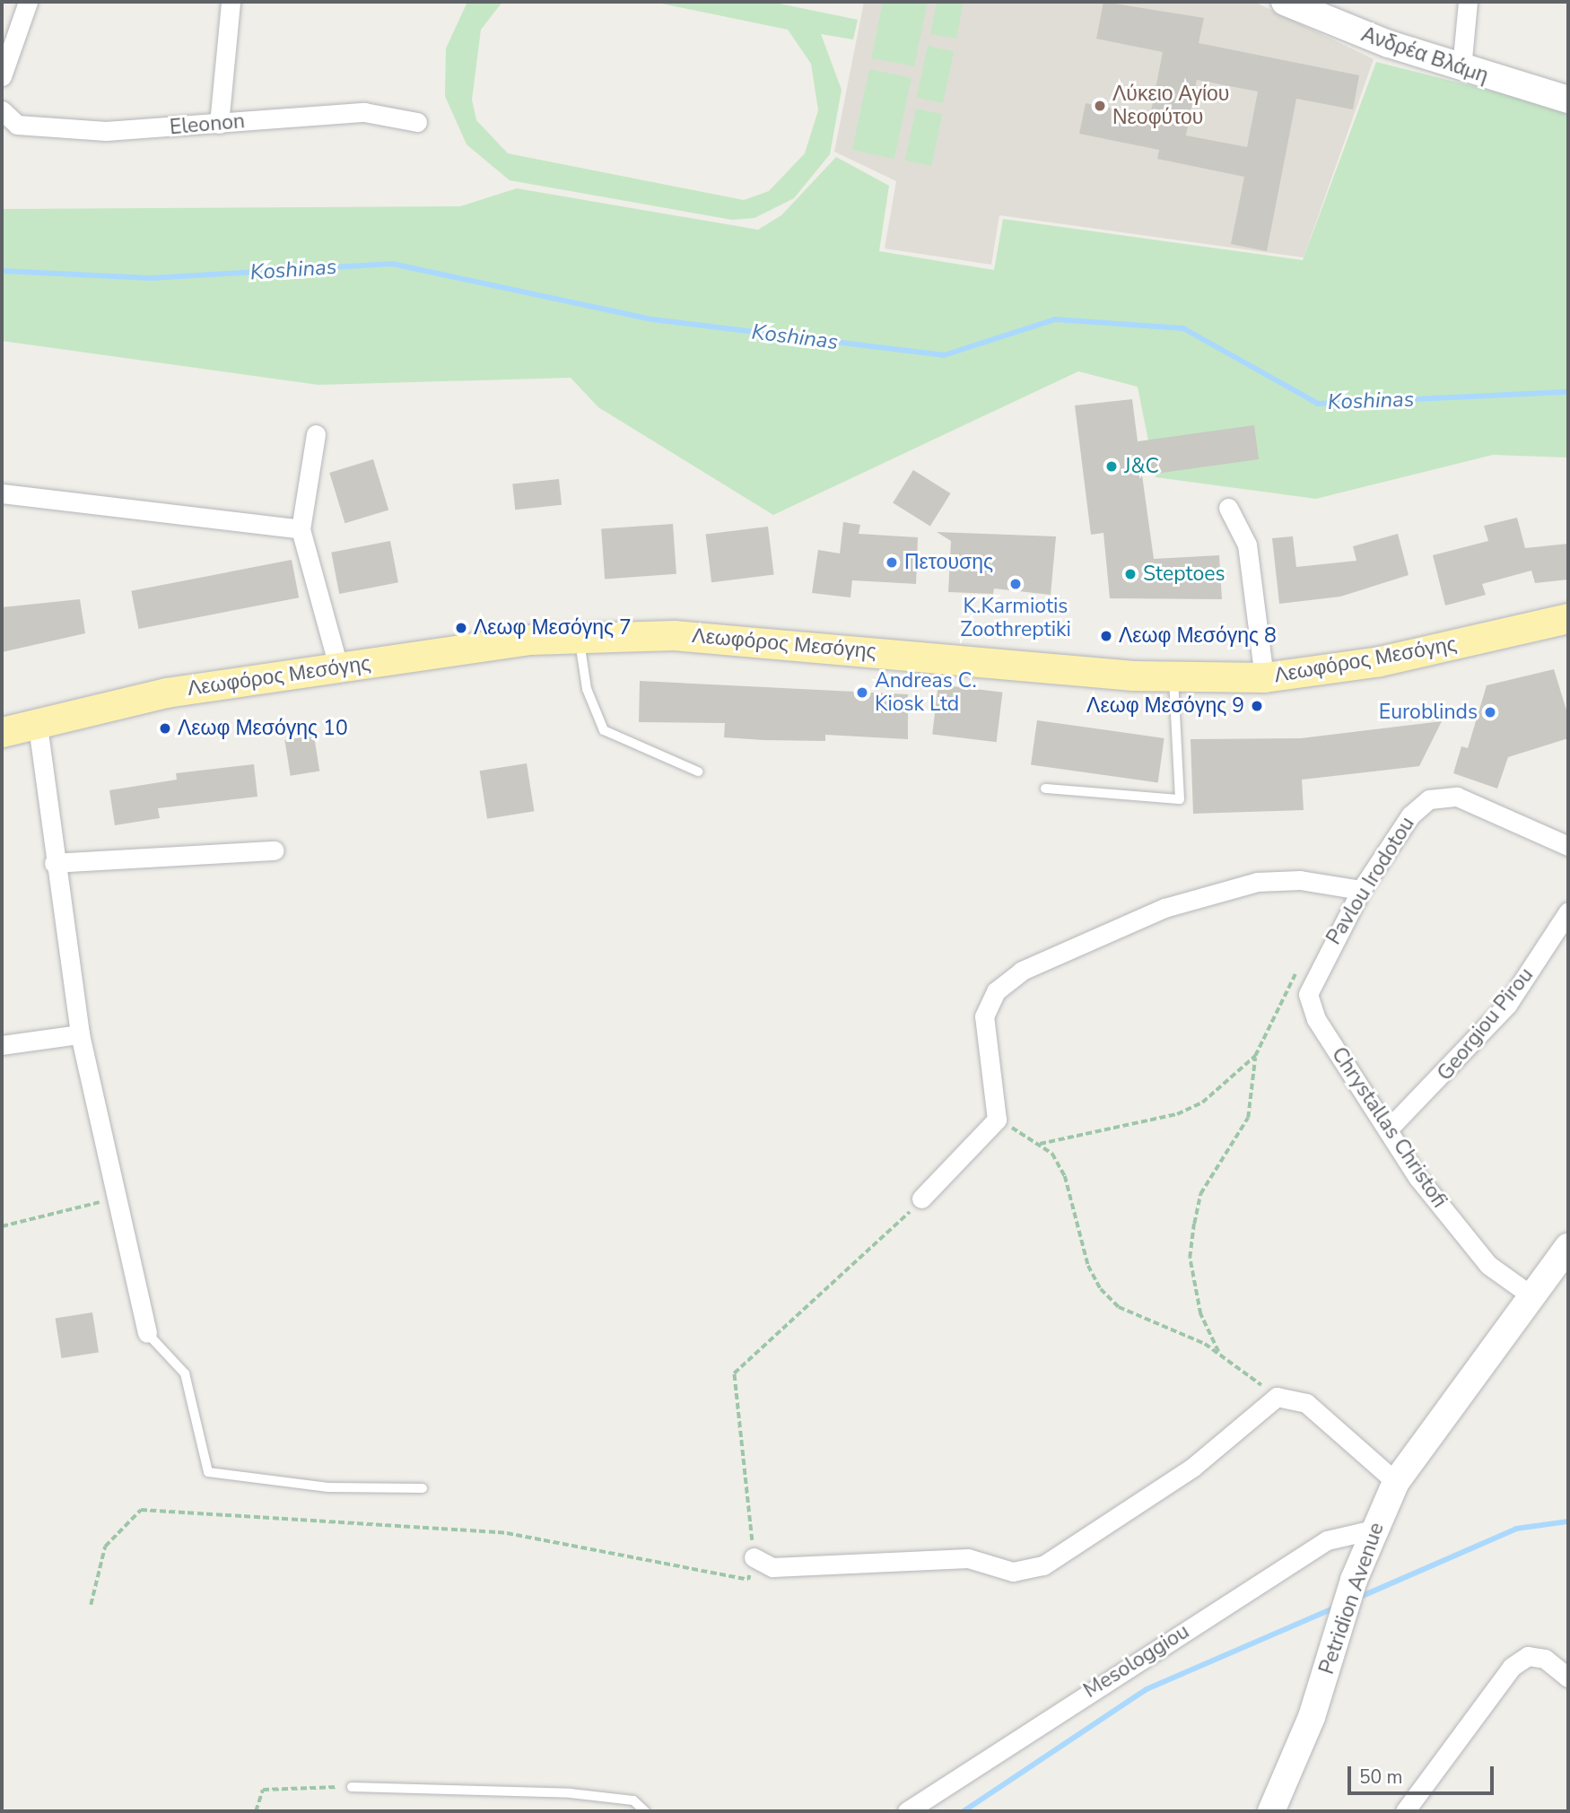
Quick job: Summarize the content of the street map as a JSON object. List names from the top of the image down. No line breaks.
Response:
{"streets":{"main road":["Λεωφόρος Μεσόγης"],"street":["Ανδρέα Βλάμη","Eleonon","Pavlou Irodotou","Georgiou Pirou","Chrystallas Christofi","Petridion Avenue","Mesologgiou"]},"crossings":[["Pavlou Irodotou","Chrystallas Christofi"],["Georgiou Pirou","Chrystallas Christofi"],["Chrystallas Christofi","Petridion Avenue"],["Petridion Avenue","Mesologgiou"]],"water":["Koshinas"],"places":["Λύκειο Αγίου Νεοφύτου","J&C","Πετουσης","Steptoes","K.Karmiotis Zoothreptiki","Λεωφ Μεσόγης 7","Λεωφ Μεσόγης 8","Andreas C. Kiosk Ltd","Λεωφ Μεσόγης 9","Euroblinds","Λεωφ Μεσόγης 10"],"scale_bar":"50 m"}
